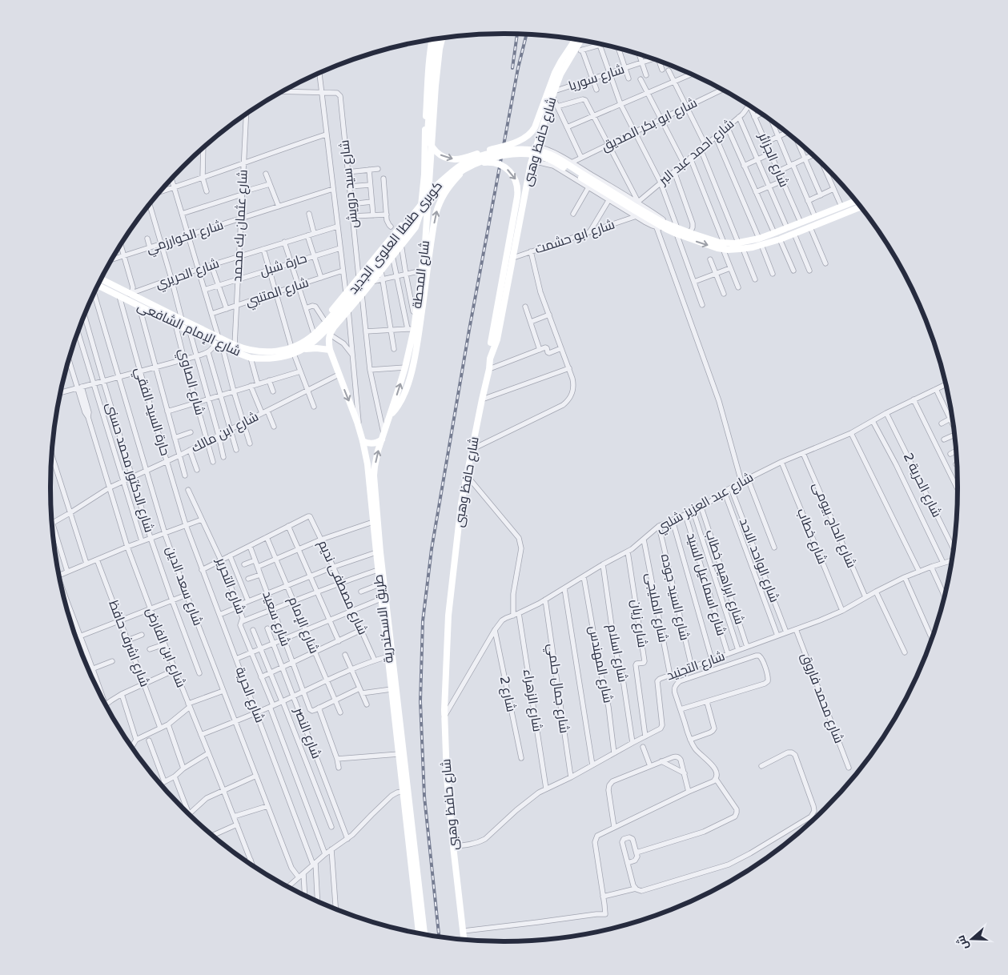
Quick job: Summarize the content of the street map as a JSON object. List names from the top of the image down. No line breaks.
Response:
{"streets":{"main road":["شارع حافظ وهبى","كوبرى طنطا العلوى الجديد","شارع المحطة","شارع الإمام الشافعى","طريق الاسكندرية"],"street":["شارع سوريا","شارع ابو بكر الصديق","شارع احمد عبد البر","شارع الجزائر","شارع سيد درويش","شارع عثمان بك محمد","شارع الخوارزمي","شارع ابو حشمت","حارة شبل","شارع الحريري","شارع المتنبي","شارع الصاوي","حارة السيد الفقي","شارع ابن مالك","شارع الدكتور محمد حسنى","شارع الحرية 2","شارع عبد العزيز شلبي","شارع الحاج بيومى","شارع خطاب","شارع الواحد الاحد","شارع ابراهيم خطاب","شارع اسماعيل السيد","شارع سعد الدين","شارع التحرير","شارع مصطفى نديم","شارع السيد جوده","شارع المليجى","شارع سعيد","شارع زيان","شارع الإمام","شارع اشرف حافظ","شارع ابن الفارض","شارع اسلام","شارع المهندس","شارع التجنيد","شارع جمال حلمي","شارع 2","شارع الحرية","شارع محمد فاروق","شارع الزهراء","شارع النصر"]},"crossings":[["شارع سوريا","شارع حافظ وهبى"],["شارع حافظ وهبى","شارع ابو حشمت"],["شارع حافظ وهبى","شارع عبد العزيز شلبي"],["شارع حافظ وهبى","شارع التجنيد"],["شارع احمد عبد البر","شارع ابو حشمت"],["شارع احمد عبد البر","كوبرى طنطا العلوى الجديد"],["شارع سيد درويش","شارع الإمام الشافعى"],["شارع عثمان بك محمد","شارع الخوارزمي"],["شارع عثمان بك محمد","حارة شبل"],["شارع عثمان بك محمد","شارع الحريري"],["شارع عثمان بك محمد","شارع المتنبي"],["شارع عثمان بك محمد","شارع الإمام الشافعى"],["شارع ابو حشمت","كوبرى طنطا العلوى الجديد"],["كوبرى طنطا العلوى الجديد","شارع الإمام الشافعى"],["شارع الحريري","شارع الإمام الشافعى"],["شارع المحطة","طريق الاسكندرية"],["شارع الإمام الشافعى","شارع الصاوي"],["شارع الإمام الشافعى","حارة السيد الفقي"],["شارع الصاوي","شارع ابن مالك"],["حارة السيد الفقي","شارع ابن مالك"],["حارة السيد الفقي","شارع الحرية"],["شارع ابن مالك","شارع الدكتور محمد حسنى"],["شارع ابن مالك","شارع سعد الدين"],["شارع ابن مالك","طريق الاسكندرية"],["شارع ابن مالك","شارع ابن الفارض"],["شارع الحرية 2","شارع عبد العزيز شلبي"],["شارع عبد العزيز شلبي","شارع الحاج بيومى"],["شارع عبد العزيز شلبي","شارع خطاب"],["شارع عبد العزيز شلبي","شارع الواحد الاحد"],["شارع عبد العزيز شلبي","شارع ابراهيم خطاب"],["شارع عبد العزيز شلبي","شارع اسماعيل السيد"],["شارع عبد العزيز شلبي","شارع السيد جوده"],["شارع عبد العزيز شلبي","شارع المليجى"],["شارع عبد العزيز شلبي","شارع زيان"],["شارع عبد العزيز شلبي","شارع اسلام"],["شارع عبد العزيز شلبي","شارع المهندس"],["شارع عبد العزيز شلبي","شارع جمال حلمي"],["شارع عبد العزيز شلبي","شارع 2"],["شارع عبد العزيز شلبي","شارع الزهراء"],["شارع الحاج بيومى","شارع التجنيد"],["شارع خطاب","شارع التجنيد"],["شارع الواحد الاحد","شارع التجنيد"],["شارع ابراهيم خطاب","شارع التجنيد"],["شارع اسماعيل السيد","شارع التجنيد"],["شارع السيد جوده","شارع التجنيد"],["شارع المليجى","شارع التجنيد"],["شارع زيان","شارع التجنيد"],["شارع اسلام","شارع التجنيد"],["شارع المهندس","شارع التجنيد"],["شارع التجنيد","شارع جمال حلمي"],["شارع التجنيد","شارع محمد فاروق"],["شارع التجنيد","شارع الزهراء"]],"north":"left"}
